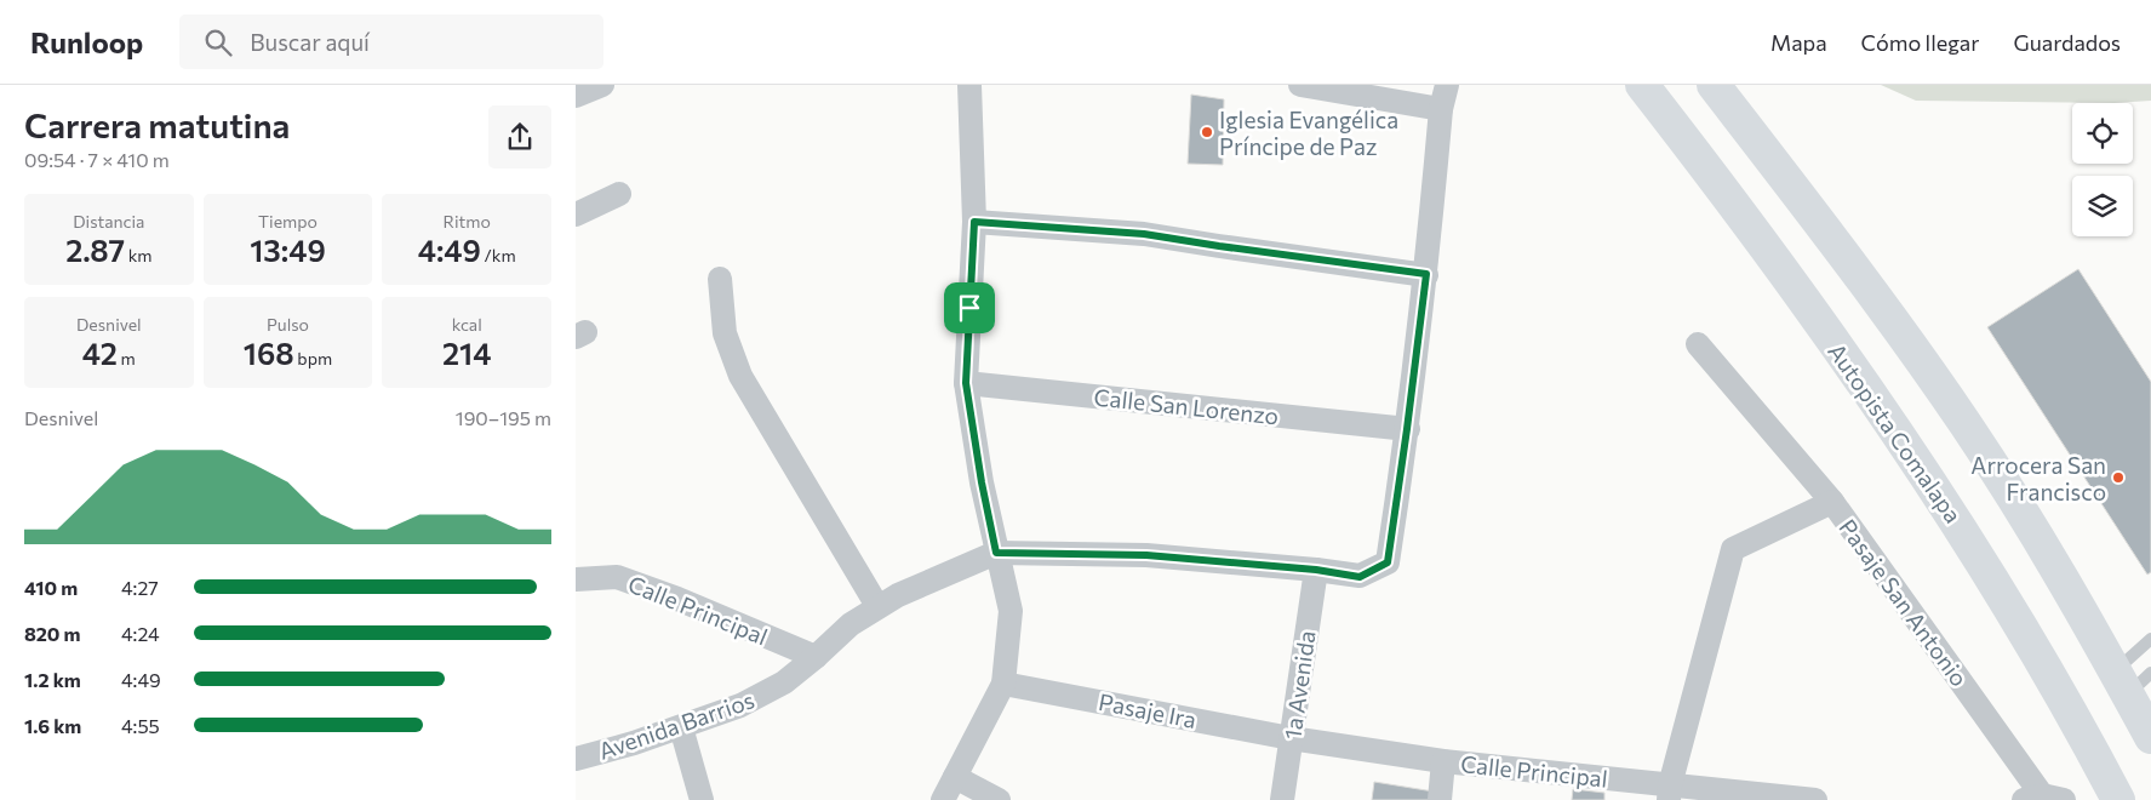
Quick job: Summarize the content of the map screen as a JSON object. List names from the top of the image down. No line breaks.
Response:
{"streets":{"highway":["Autopista Comalapa"],"street":["Calle San Lorenzo","Pasaje San Antonio","Calle Principal","1a Avenida","Pasaje Ira","Avenida Barrios"]},"crossings":[["Calle San Lorenzo","Avenida Barrios"],["Pasaje San Antonio","Calle Principal"],["Calle Principal","1a Avenida"],["Calle Principal","Pasaje Ira"],["Calle Principal","Avenida Barrios"],["1a Avenida","Pasaje Ira"],["1a Avenida","Avenida Barrios"]],"places":["Iglesia Evangélica Príncipe de Paz","Arrocera San Francisco"],"page":{"header":"Runloop","search":"Buscar aquí","nav":["Mapa","Cómo llegar","Guardados"],"heading":["Carrera matutina","09:54 · 7 × 410 m"],"stats":[["Distancia","2.87 km"],["Tiempo","13:49"],["Ritmo","4:49 /km"],["Desnivel","42 m"],["Pulso","168 bpm"],["kcal","214"]],"chart":["Desnivel","190–195 m"],"list":[{"name":"410 m","note":"4:27"},{"name":"820 m","note":"4:24"},{"name":"1.2 km","note":"4:49"},{"name":"1.6 km","note":"4:55"}]}}
